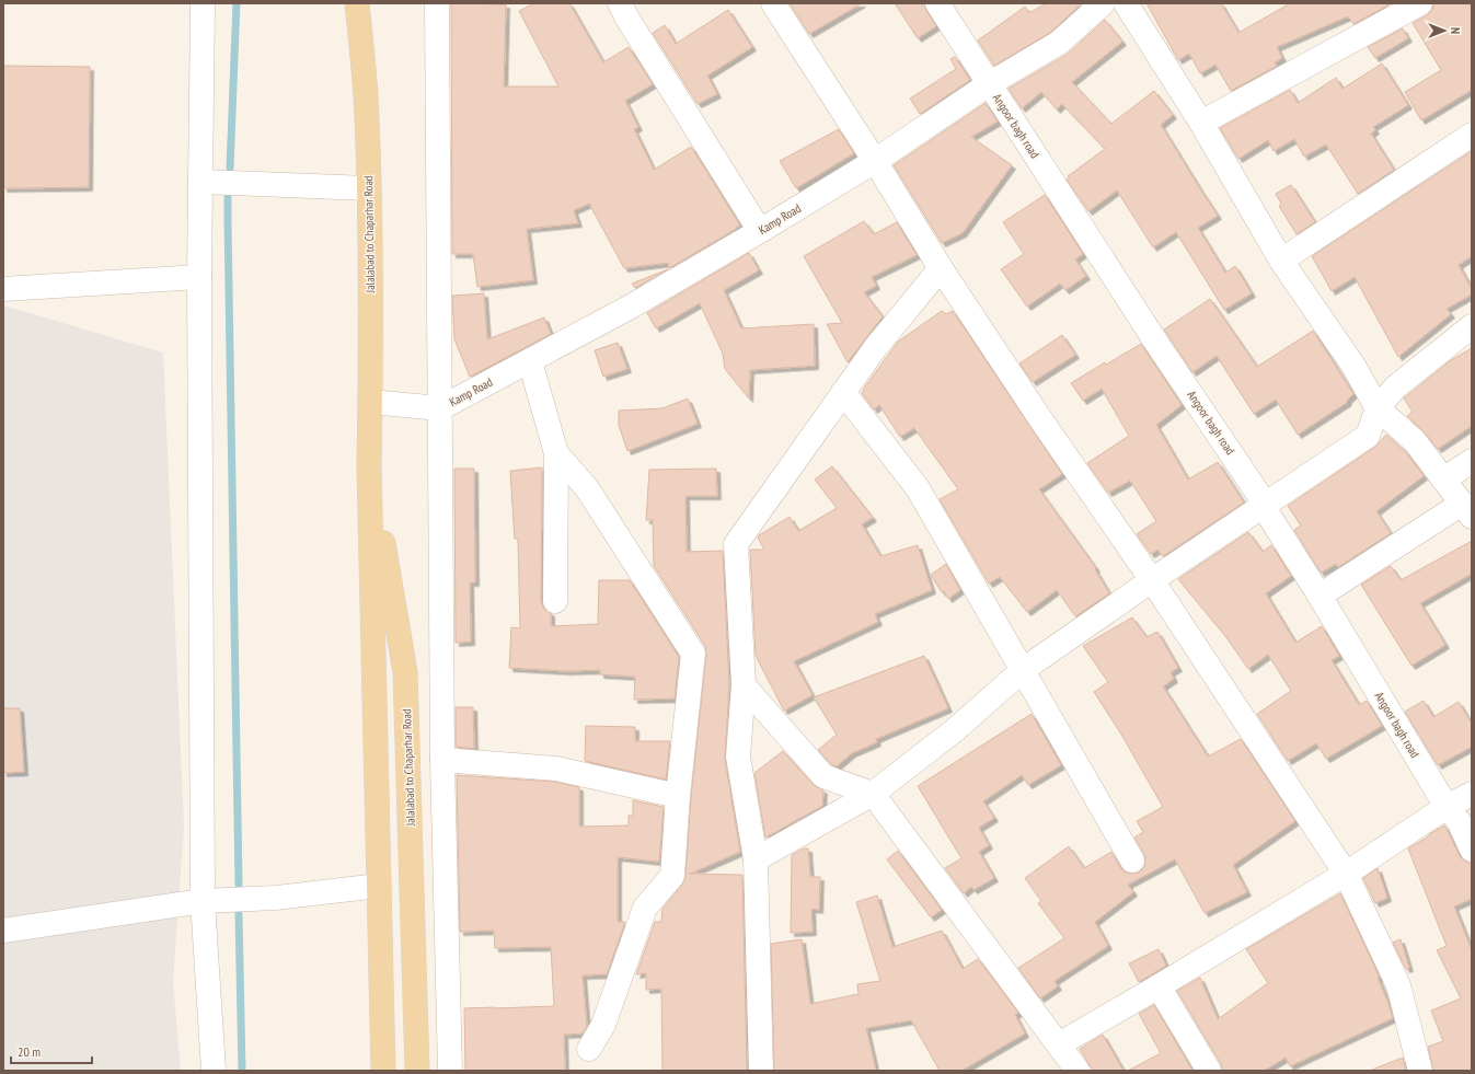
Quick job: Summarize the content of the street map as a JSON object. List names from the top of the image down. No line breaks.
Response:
{"streets":{"main road":["Jalalabad to Chaparhar Road"],"street":["Angoor bagh road","Kamp Road"]},"crossings":[["Angoor bagh road","Kamp Road"]],"scale_bar":"20 m","north":"right"}
